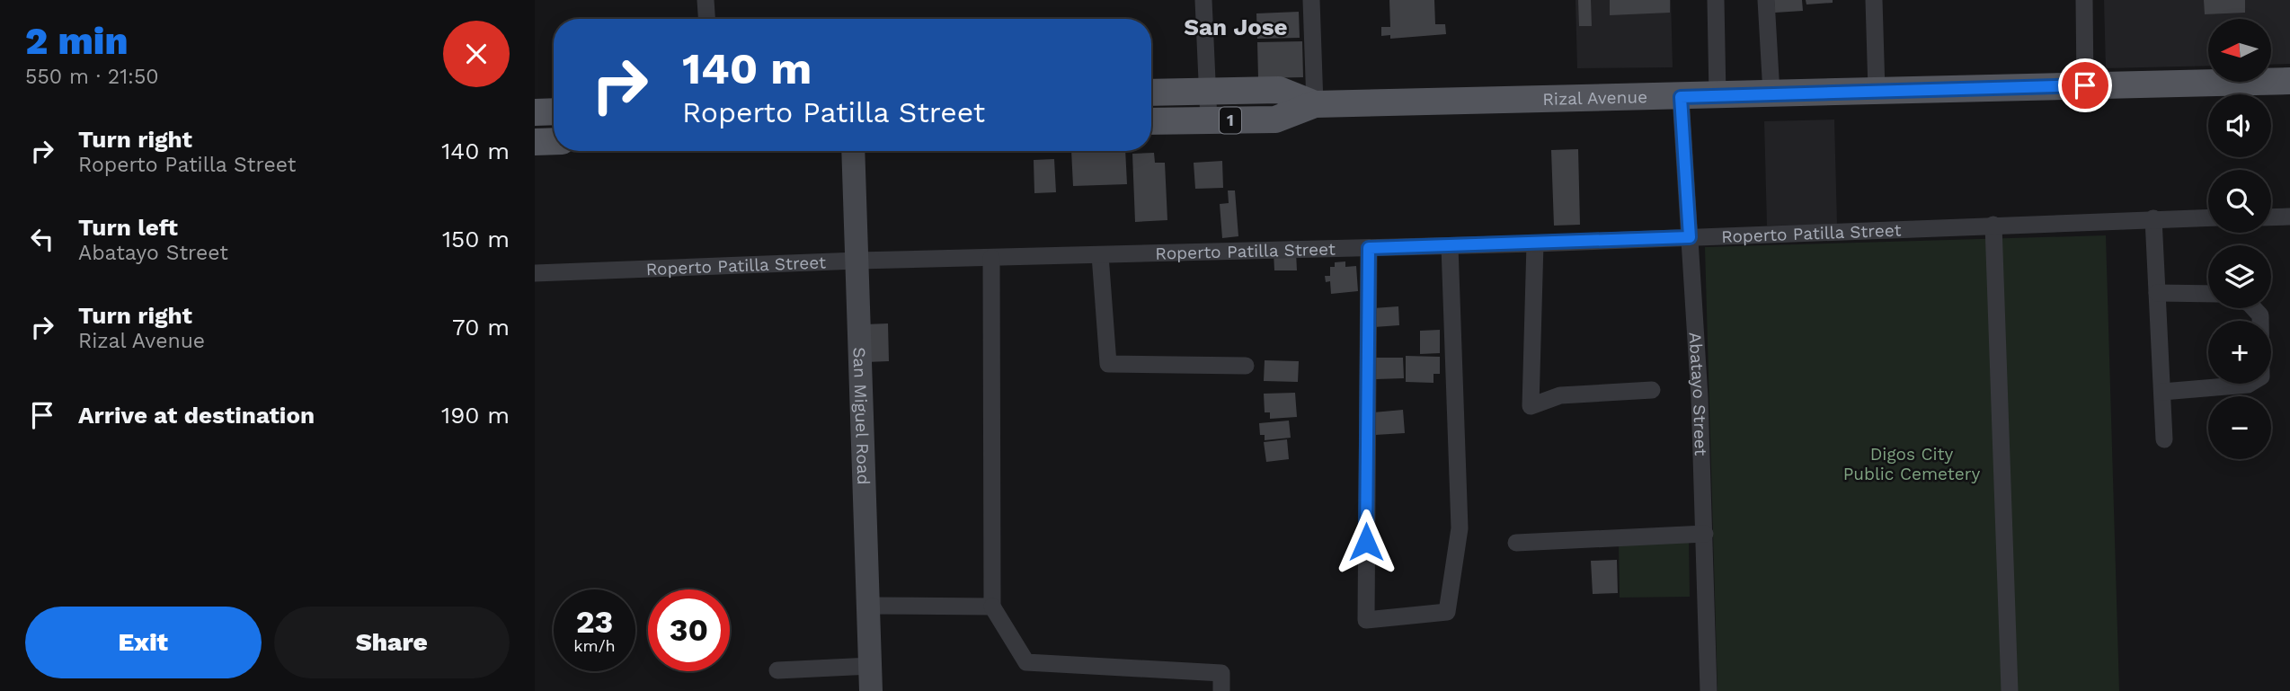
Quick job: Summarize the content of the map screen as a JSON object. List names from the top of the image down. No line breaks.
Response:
{"streets":{"main road":["Rizal Avenue","1"],"street":["Roperto Patilla Street","Abatayo Street","San Miguel Road"]},"crossings":[["Rizal Avenue","Abatayo Street"],["Roperto Patilla Street","Abatayo Street"],["Roperto Patilla Street","San Miguel Road"]],"districts":["San Jose"],"parks":["Digos City Public Cemetery"],"north":"left","page":{"heading":["2 min","550 m · 21:50"],"map_buttons":["+","−"],"turn":["140 m","Roperto Patilla Street"],"list":[{"name":"Turn right","note":"Roperto Patilla Street","value":"140 m"},{"name":"Turn left","note":"Abatayo Street","value":"150 m"},{"name":"Turn right","note":"Rizal Avenue","value":"70 m"},{"name":"Arrive at destination","value":"190 m"}],"speed":"23 km/h","limit":"30","buttons":["Exit","Share"]}}
